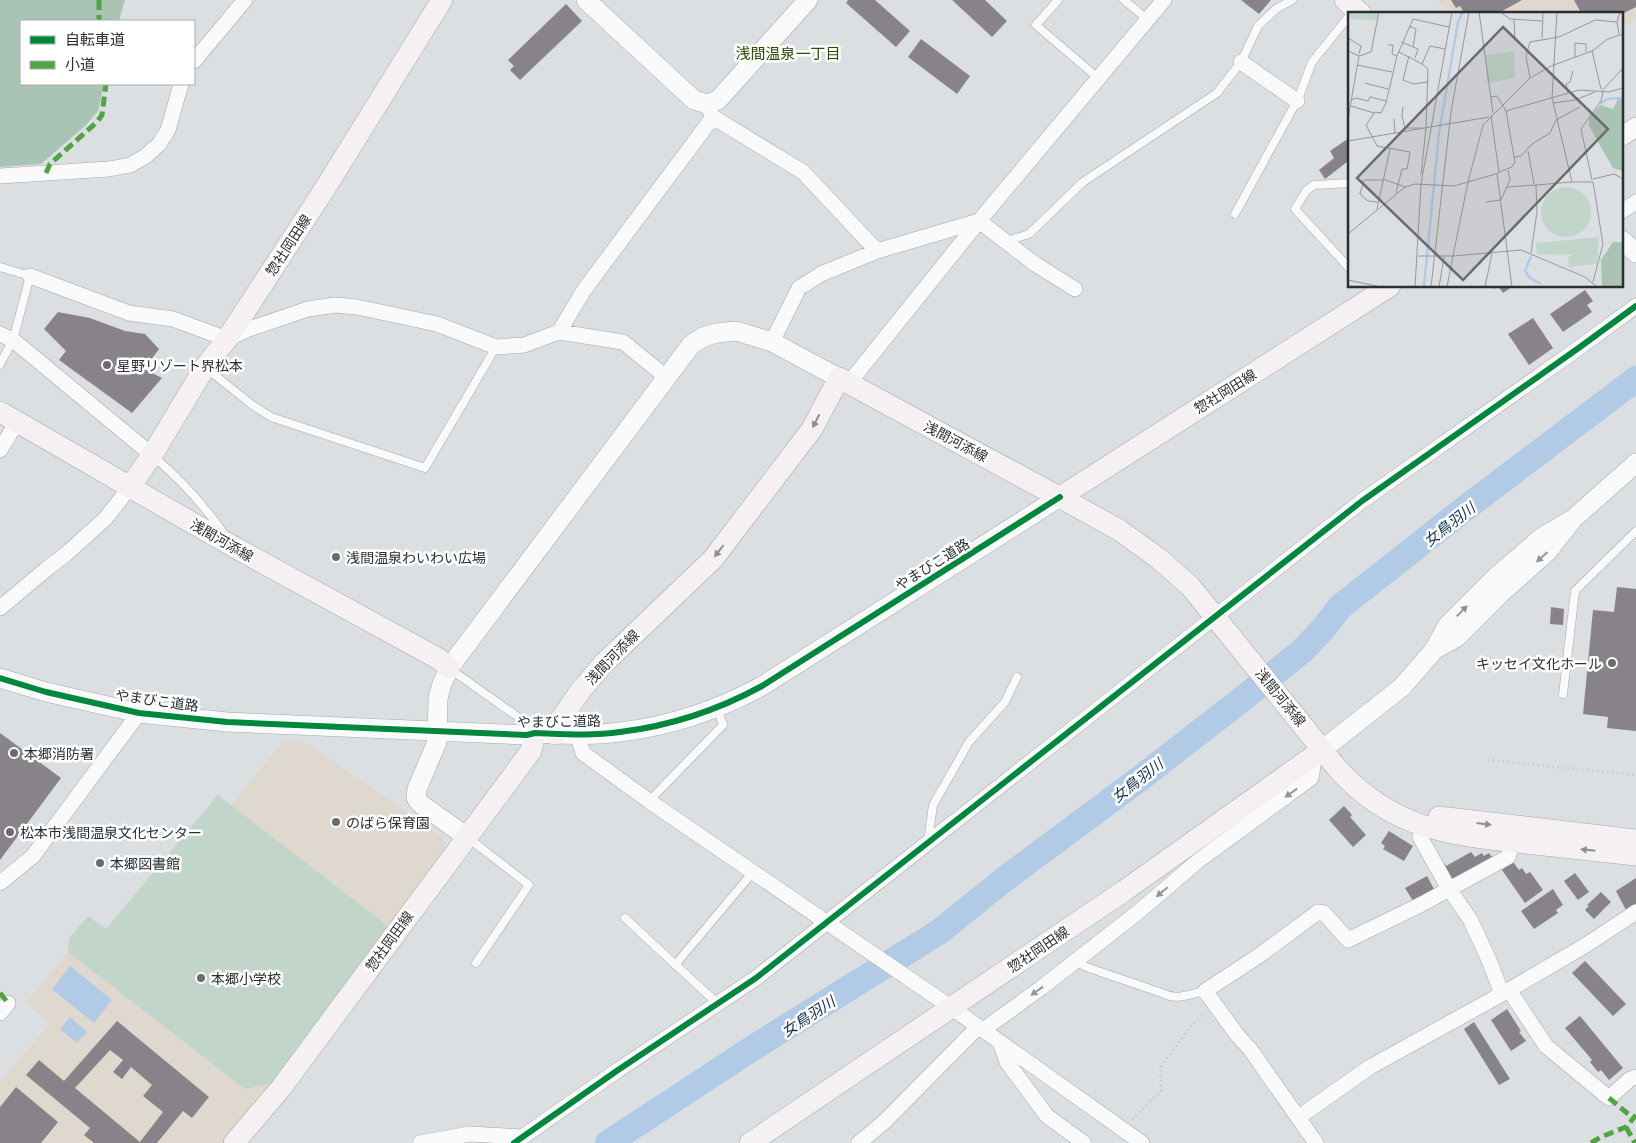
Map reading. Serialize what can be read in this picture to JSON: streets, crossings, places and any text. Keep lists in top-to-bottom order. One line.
{"streets":{"main road":["惣社岡田線","浅間河添線"],"street":["やまびこ道路"]},"crossings":[["惣社岡田線","浅間河添線"],["惣社岡田線","やまびこ道路"],["浅間河添線","やまびこ道路"]],"districts":["浅間温泉一丁目"],"water":["女鳥羽川"],"places":["星野リゾート界松本","浅間温泉わいわい広場","キッセイ文化ホール","本郷消防署","のばら保育園","松本市浅間温泉文化センター","本郷図書館","本郷小学校"],"legend":["自転車道","小道"]}
